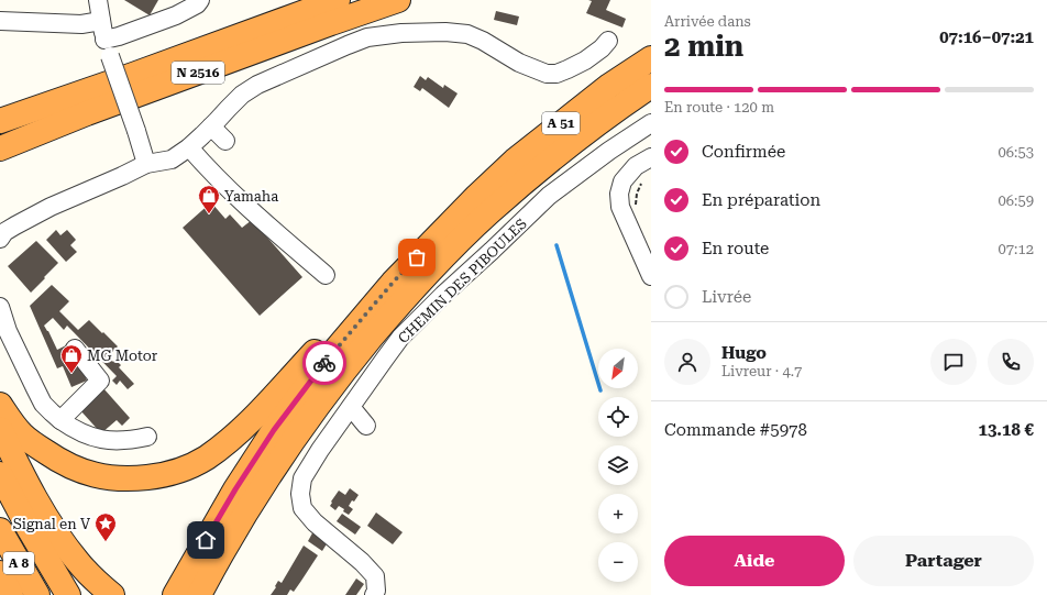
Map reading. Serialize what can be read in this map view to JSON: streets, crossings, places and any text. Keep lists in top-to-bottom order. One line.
{"streets":{"highway":["N 2516","A 51","A 8"],"street":["CHEMIN DES PIBOULES"]},"places":{"shop":["Yamaha","MG Motor"],"place":["Signal en V"]},"north":"bottom left","page":{"heading":["2 min","Arrivée dans","07:16–07:21"],"panel":["Hugo","Livreur · 4.7","Commande #5978","13.18 €"],"bar":"En route · 120 m","list":[["Confirmée","06:53"],["En préparation","06:59"],["En route","07:12"],"Livrée"],"map_buttons":["+","−"],"buttons":["Aide","Partager"]}}
